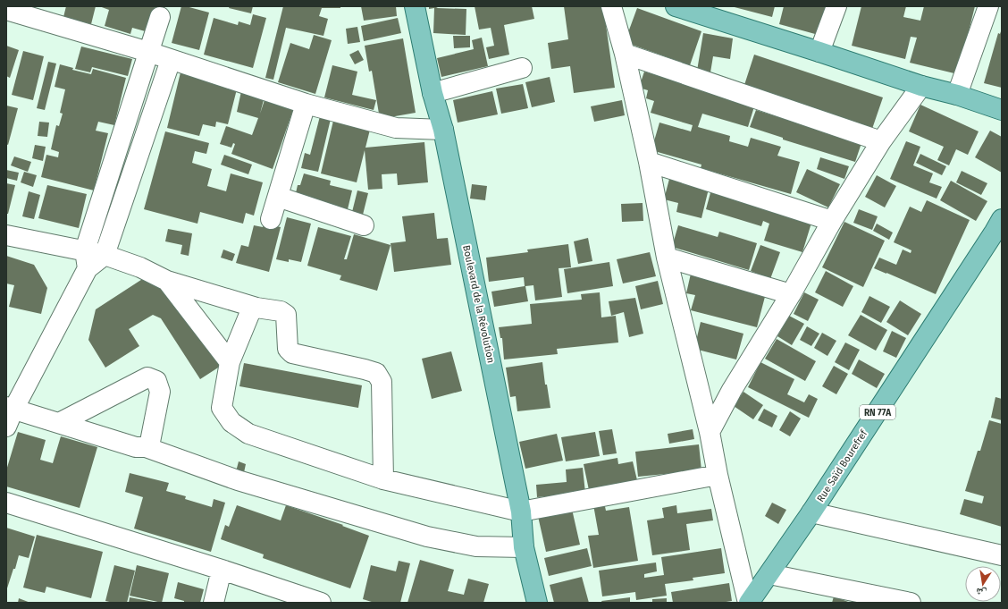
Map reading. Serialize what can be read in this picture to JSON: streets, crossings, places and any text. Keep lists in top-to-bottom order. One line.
{"streets":{"main road":["Boulevard de la Révolution","RN 77A","Rue Saïd Bourefref"]},"north":"bottom"}
